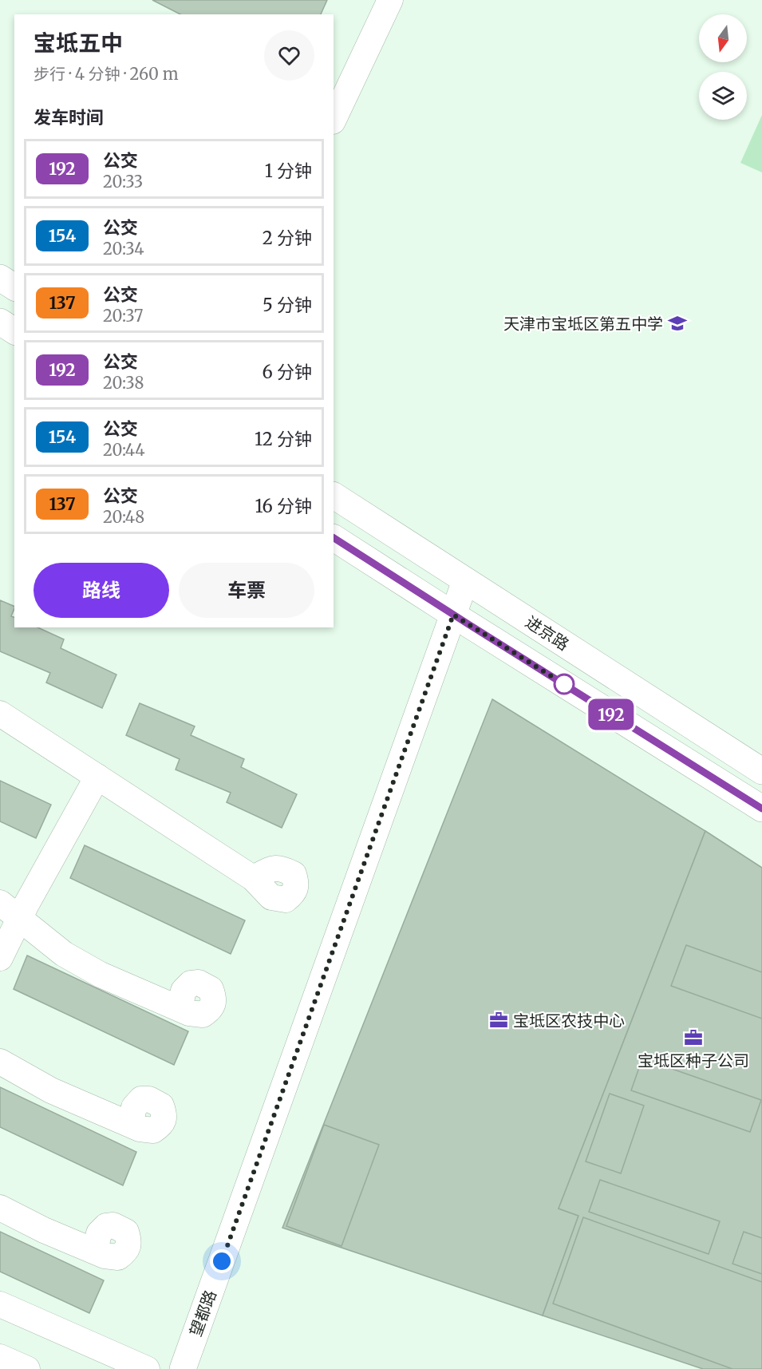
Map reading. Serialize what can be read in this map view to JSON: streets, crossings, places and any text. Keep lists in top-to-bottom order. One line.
{"streets":{"main road":["进京路","望都路"]},"crossings":[["进京路","望都路"]],"places":{"school or university":["天津市宝坻区第五中学"],"office":["宝坻区农技中心","宝坻区种子公司"]},"lines":["bus line 192"],"north":"bottom","page":{"on_map":"192","heading":[["宝坻五中","步行 · 4 分钟 · 260 m"],"发车时间"],"list":[{"mark":"192","name":"公交","note":"20:33","value":"1 分钟"},{"mark":"154","name":"公交","note":"20:34","value":"2 分钟"},{"mark":"137","name":"公交","note":"20:37","value":"5 分钟"},{"mark":"192","name":"公交","note":"20:38","value":"6 分钟"},{"mark":"154","name":"公交","note":"20:44","value":"12 分钟"},{"mark":"137","name":"公交","note":"20:48","value":"16 分钟"}],"buttons":["路线","车票"]}}
